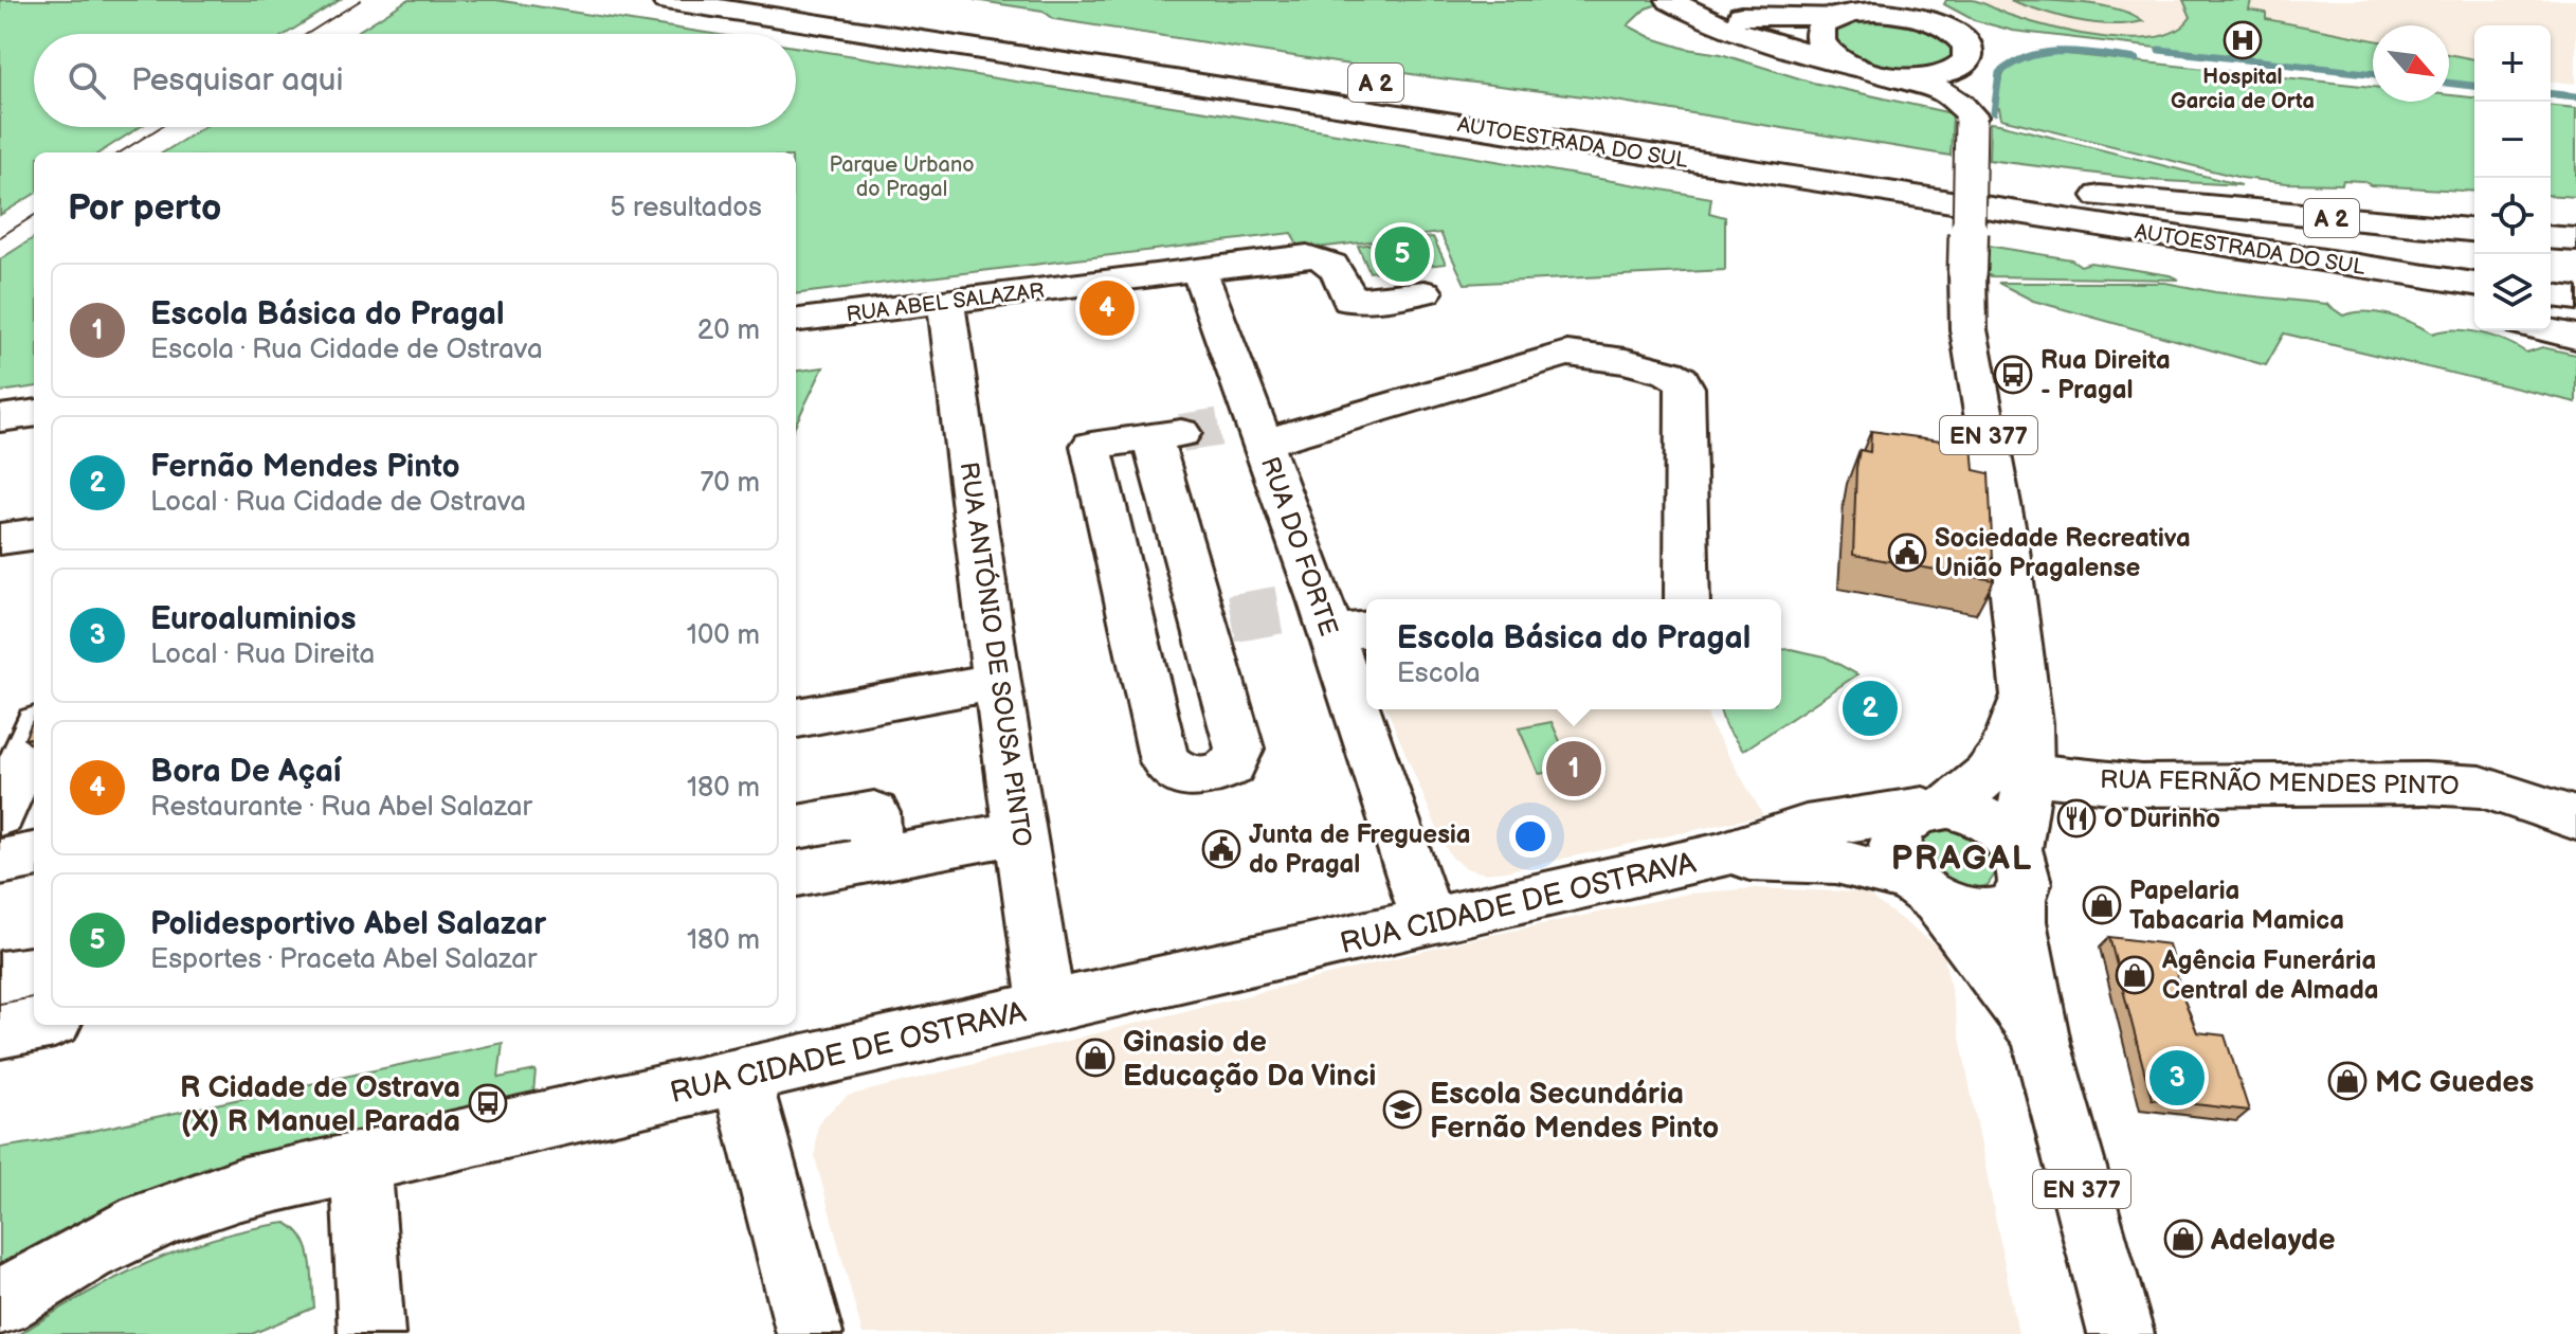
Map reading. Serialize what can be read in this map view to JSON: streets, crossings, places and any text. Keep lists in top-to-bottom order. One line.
{"streets":{"main road":["A 2","AUTOESTRADA DO SUL","RUA ABEL SALAZAR","EN 377","RUA DO FORTE","RUA ANTÓNIO DE SOUSA PINTO","RUA FERNÃO MENDES PINTO","RUA CIDADE DE OSTRAVA"]},"crossings":[["RUA ABEL SALAZAR","RUA DO FORTE"],["RUA ABEL SALAZAR","RUA ANTÓNIO DE SOUSA PINTO"],["EN 377","RUA FERNÃO MENDES PINTO"],["EN 377","RUA CIDADE DE OSTRAVA"],["RUA DO FORTE","RUA CIDADE DE OSTRAVA"],["RUA ANTÓNIO DE SOUSA PINTO","RUA CIDADE DE OSTRAVA"]],"districts":["PRAGAL"],"parks":["Parque Urbano do Pragal"],"places":{"hospital":["Hospital Garcia de Orta"],"bus stop":["Rua Direita - Pragal","R Cidade de Ostrava (X) R Manuel Parada"],"public building":["Sociedade Recreativa União Pragalense","Junta de Freguesia do Pragal"],"restaurant":["O Durinho"],"shop":["Papelaria Tabacaria Mamica","Agência Funerária Central de Almada","Ginasio de Educação Da Vinci","MC Guedes","Adelayde"],"school or university":["Escola Secundária Fernão Mendes Pinto"]},"north":"bottom right","page":{"map_buttons":["+","−"],"search":"Pesquisar aqui","heading":["Por perto","5 resultados"],"pins":["5","4","2","1","3"],"list":[{"mark":"1","name":"Escola Básica do Pragal","note":"Escola · Rua Cidade de Ostrava","value":"20 m"},{"mark":"2","name":"Fernão Mendes Pinto","note":"Local · Rua Cidade de Ostrava","value":"70 m"},{"mark":"3","name":"Euroaluminios","note":"Local · Rua Direita","value":"100 m"},{"mark":"4","name":"Bora De Açaí","note":"Restaurante · Rua Abel Salazar","value":"180 m"},{"mark":"5","name":"Polidesportivo Abel Salazar","note":"Esportes · Praceta Abel Salazar","value":"180 m"}],"popup":["Escola Básica do Pragal","Escola"]}}
